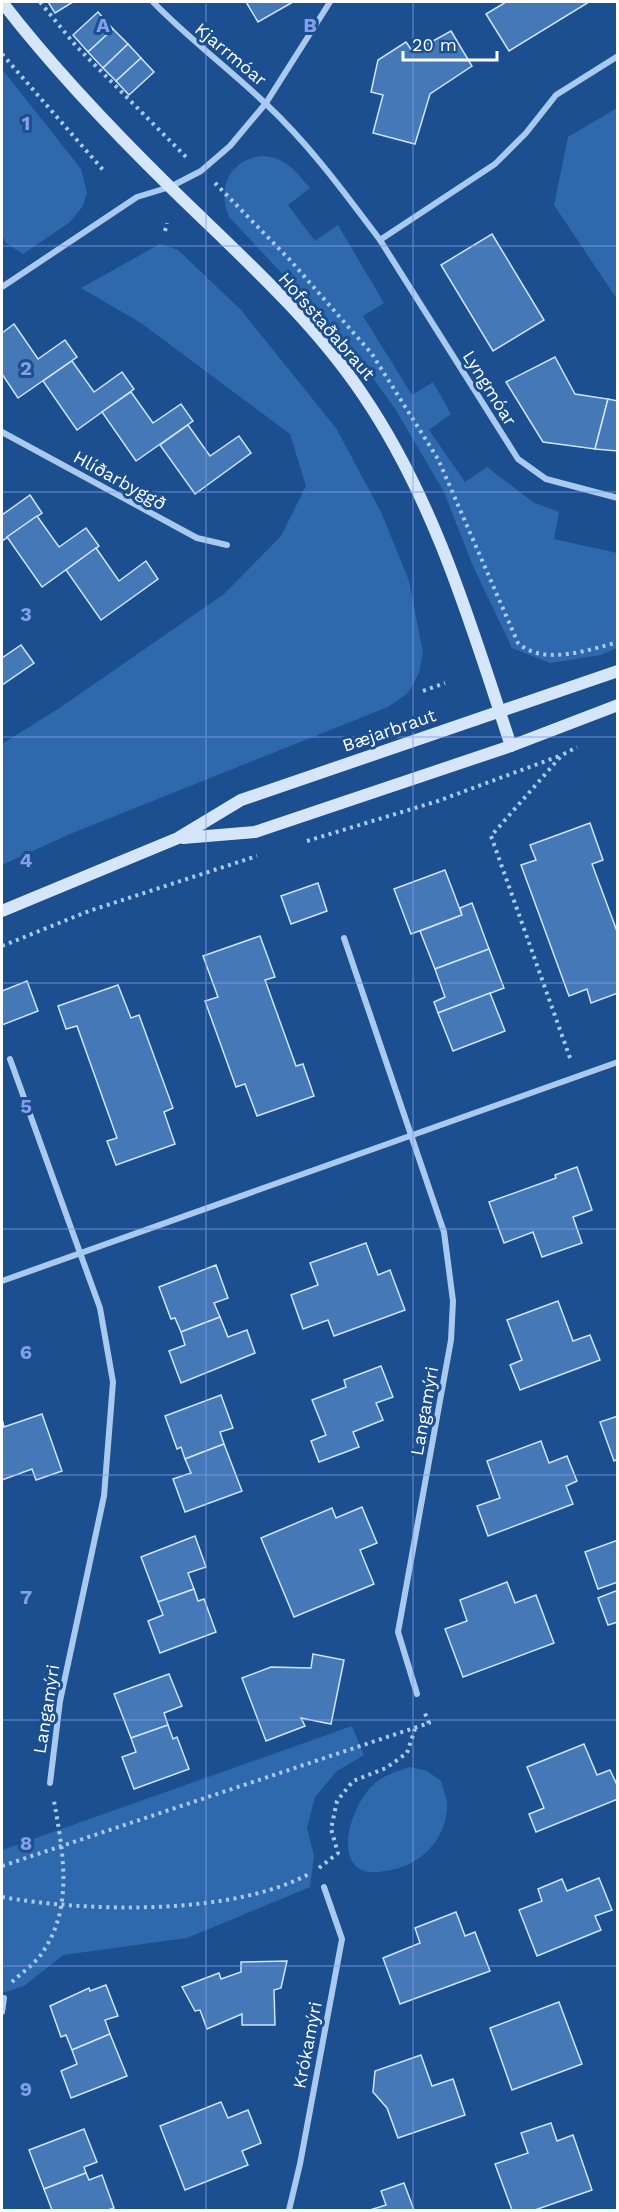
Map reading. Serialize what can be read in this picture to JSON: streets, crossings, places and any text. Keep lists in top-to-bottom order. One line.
{"streets":{"street":["Kjarrmóar","Hofsstaðabraut","Lyngmóar","Hlíðarbyggð","Bæjarbraut","Langamýri","Krókamýri"]},"crossings":[["Kjarrmóar","Hofsstaðabraut"],["Kjarrmóar","Lyngmóar"],["Hofsstaðabraut","Bæjarbraut"]],"scale_bar":"20 m","grid":{"columns":["A","B"],"rows":["1","2","3","4","5","6","7","8","9"]}}
